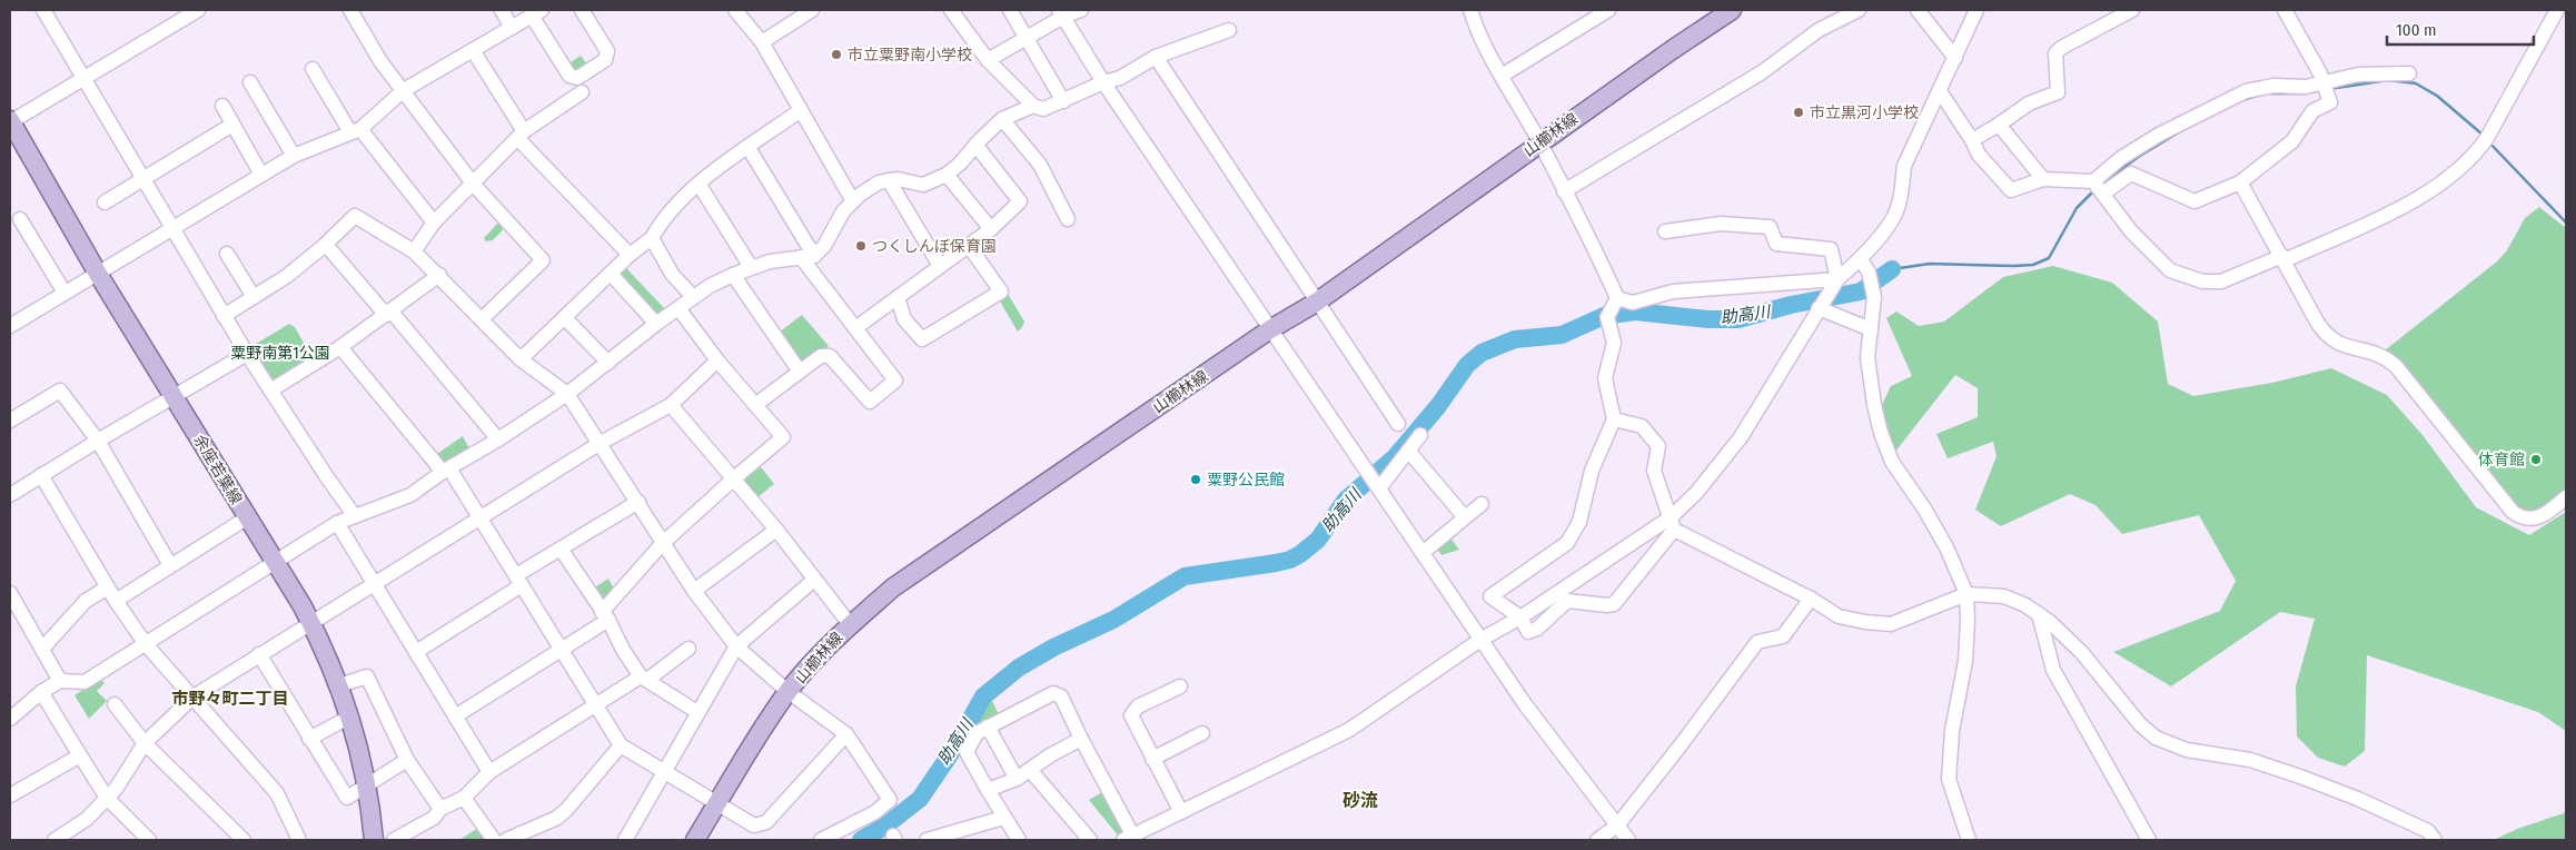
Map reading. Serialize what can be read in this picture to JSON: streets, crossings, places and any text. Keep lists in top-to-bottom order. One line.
{"streets":{"main road":["山櫛林線","余座若葉線"]},"districts":["市野々町二丁目","砂流"],"water":["助高川"],"parks":["粟野南第1公園"],"places":["市立粟野南小学校","市立黒河小学校","つくしんぼ保育園","体育館","粟野公民館"],"scale_bar":"100 m"}
